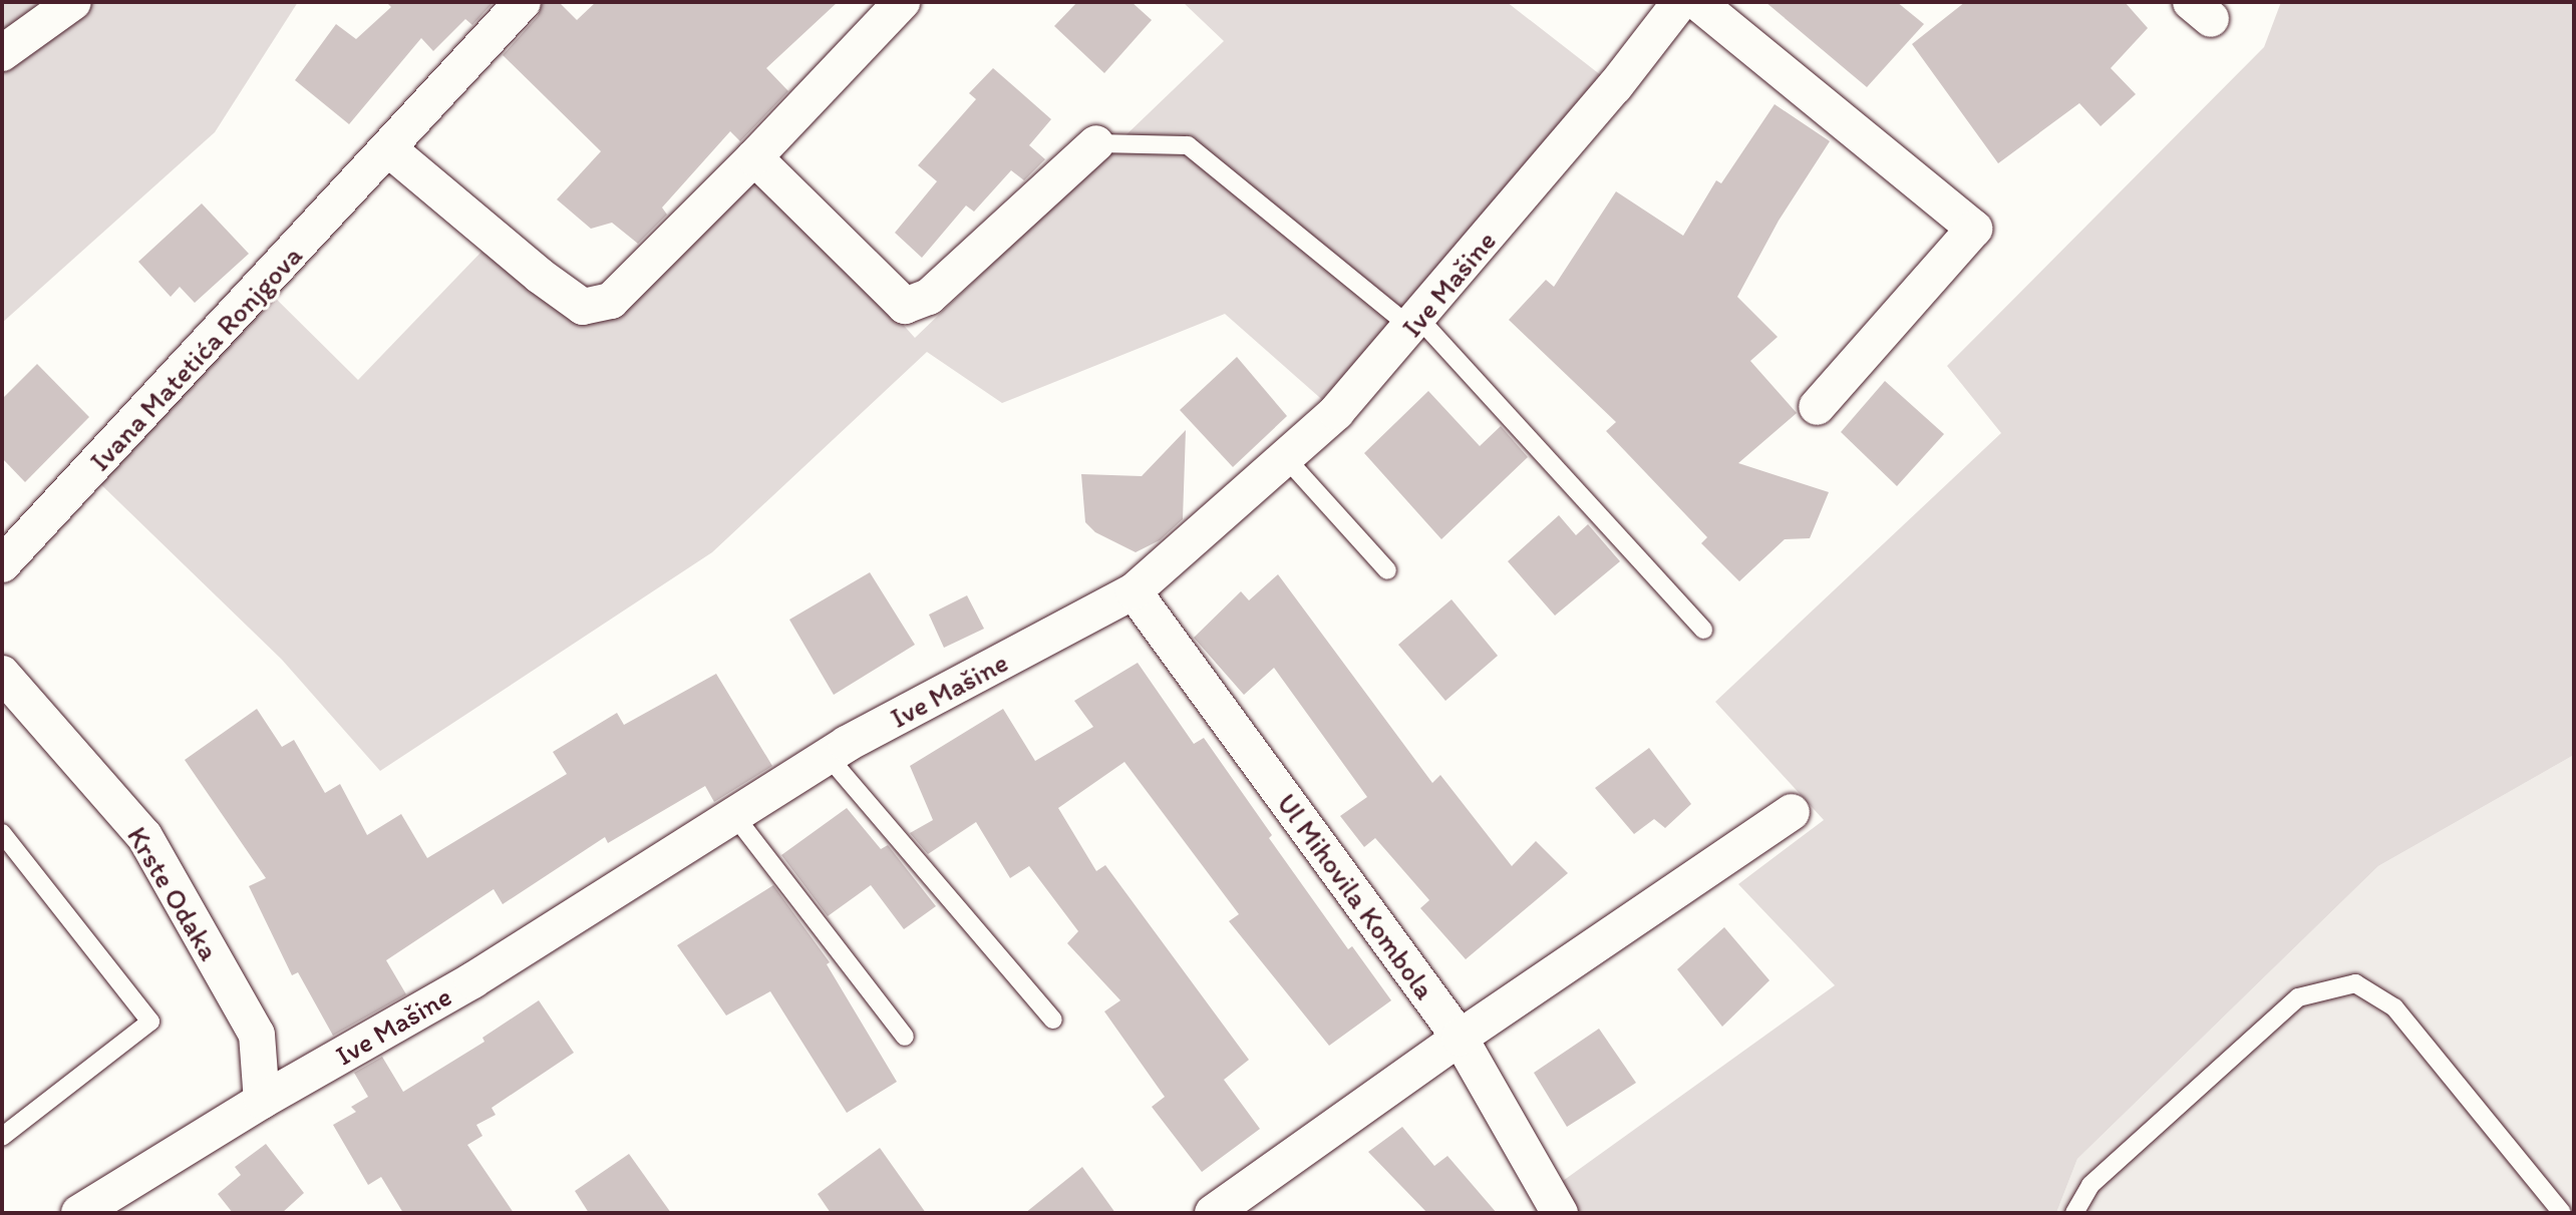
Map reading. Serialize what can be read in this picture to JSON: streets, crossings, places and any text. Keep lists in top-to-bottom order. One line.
{"streets":{"street":["Ive Mašine","Ivana Matetića Ronjgova","Krste Odaka","Ul Mihovila Kombola"]},"crossings":[["Ive Mašine","Krste Odaka"],["Ive Mašine","Ul Mihovila Kombola"]]}
